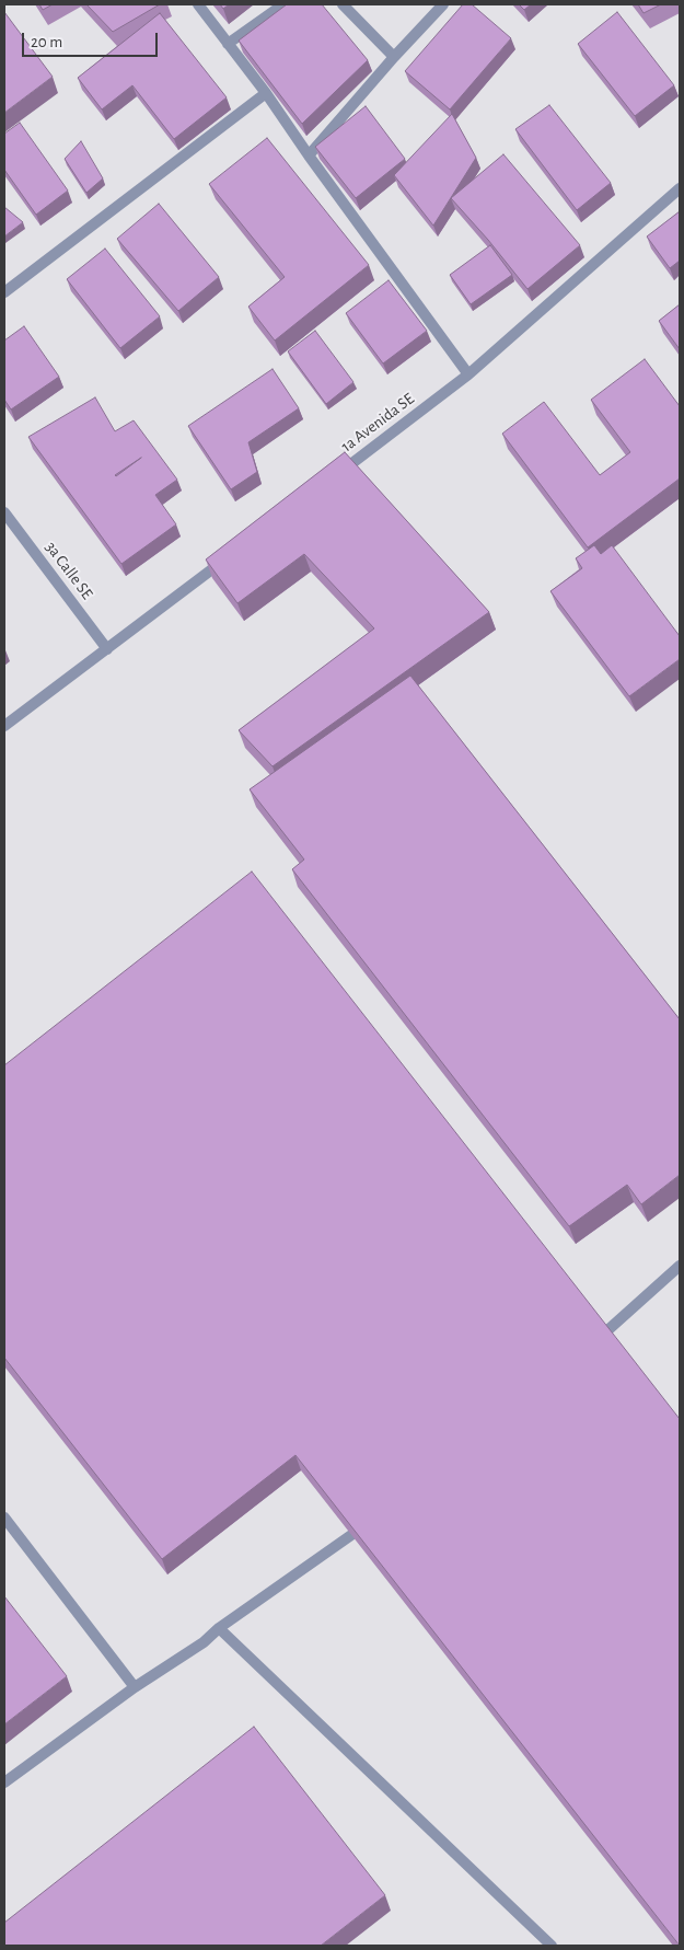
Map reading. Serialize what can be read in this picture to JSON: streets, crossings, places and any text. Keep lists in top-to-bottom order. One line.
{"streets":{"street":["1a Avenida SE","3a Calle SE"]},"scale_bar":"20 m"}
